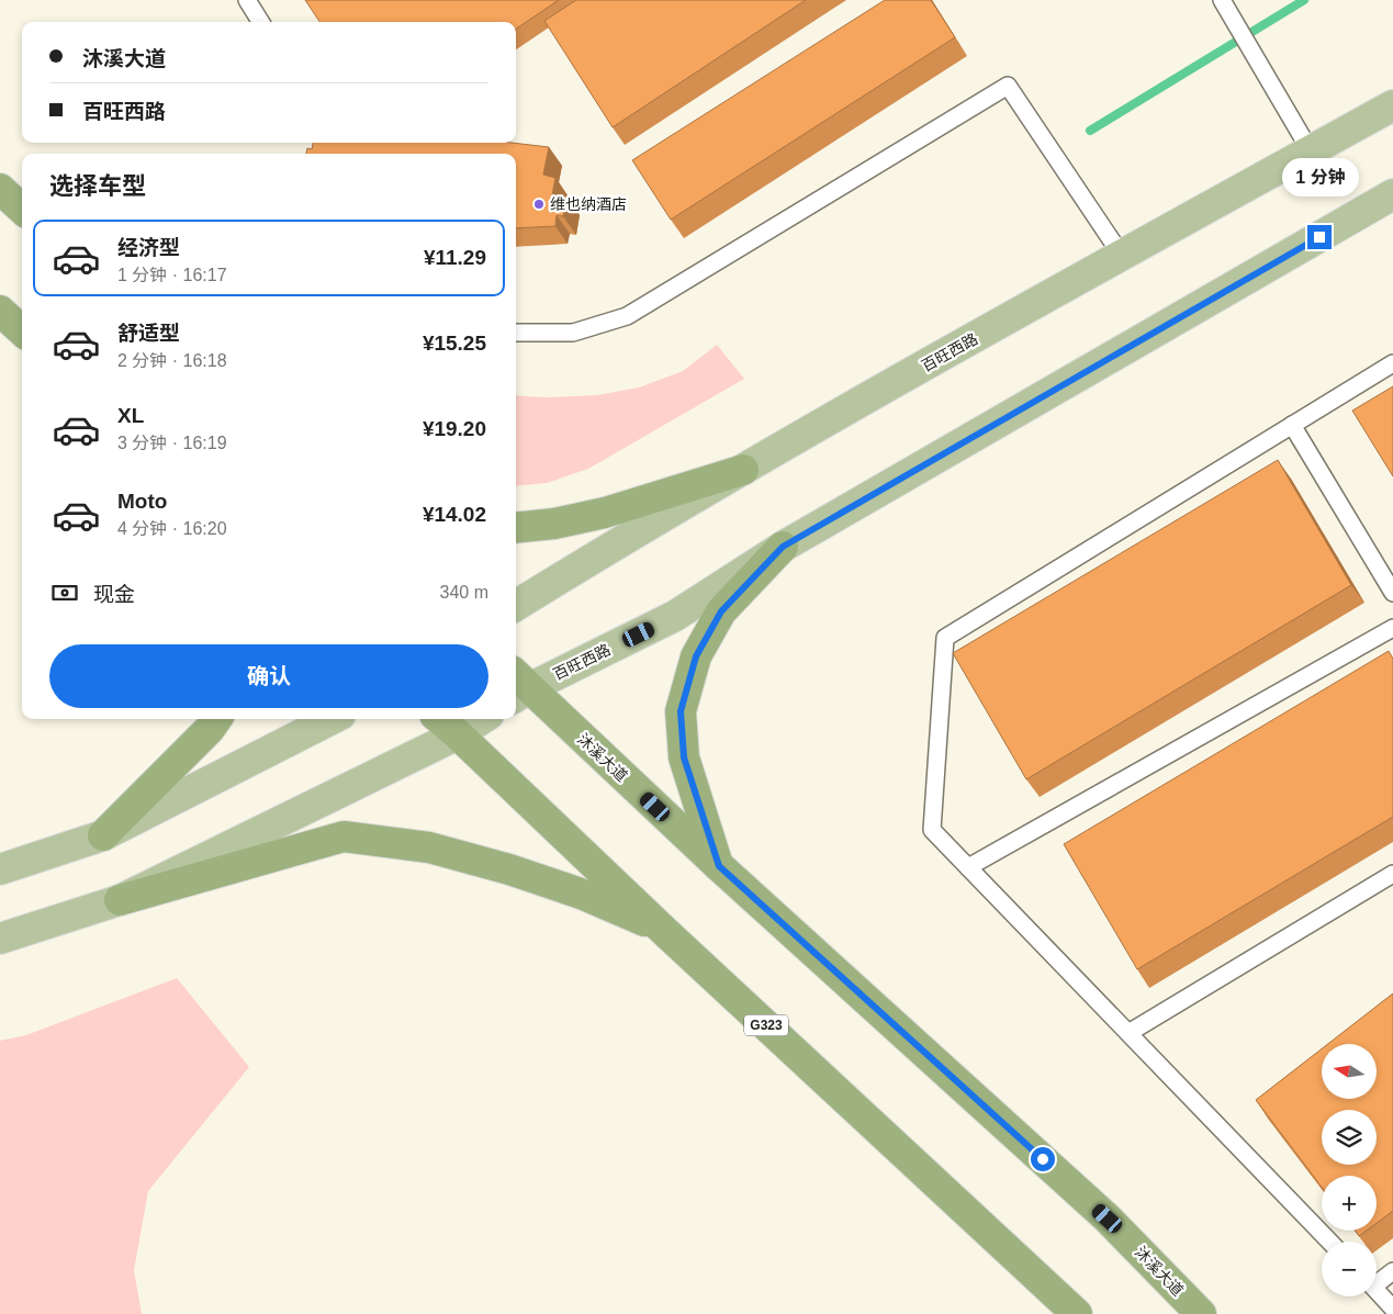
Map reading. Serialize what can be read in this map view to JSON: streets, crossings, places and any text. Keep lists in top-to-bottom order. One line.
{"streets":{"highway":["沐溪大道","G323"],"main road":["百旺西路"]},"crossings":[["百旺西路","沐溪大道"]],"places":["维也纳酒店"],"north":"left","page":{"banner":["沐溪大道","百旺西路"],"heading":"选择车型","bubble":"1 分钟","list":[{"name":"经济型","note":"1 分钟 · 16:17","value":"¥11.29"},{"name":"舒适型","note":"2 分钟 · 16:18","value":"¥15.25"},{"name":"XL","note":"3 分钟 · 16:19","value":"¥19.20"},{"name":"Moto","note":"4 分钟 · 16:20","value":"¥14.02"}],"pay":["现金","340 m"],"buttons":"确认","map_buttons":["+","−"]}}
